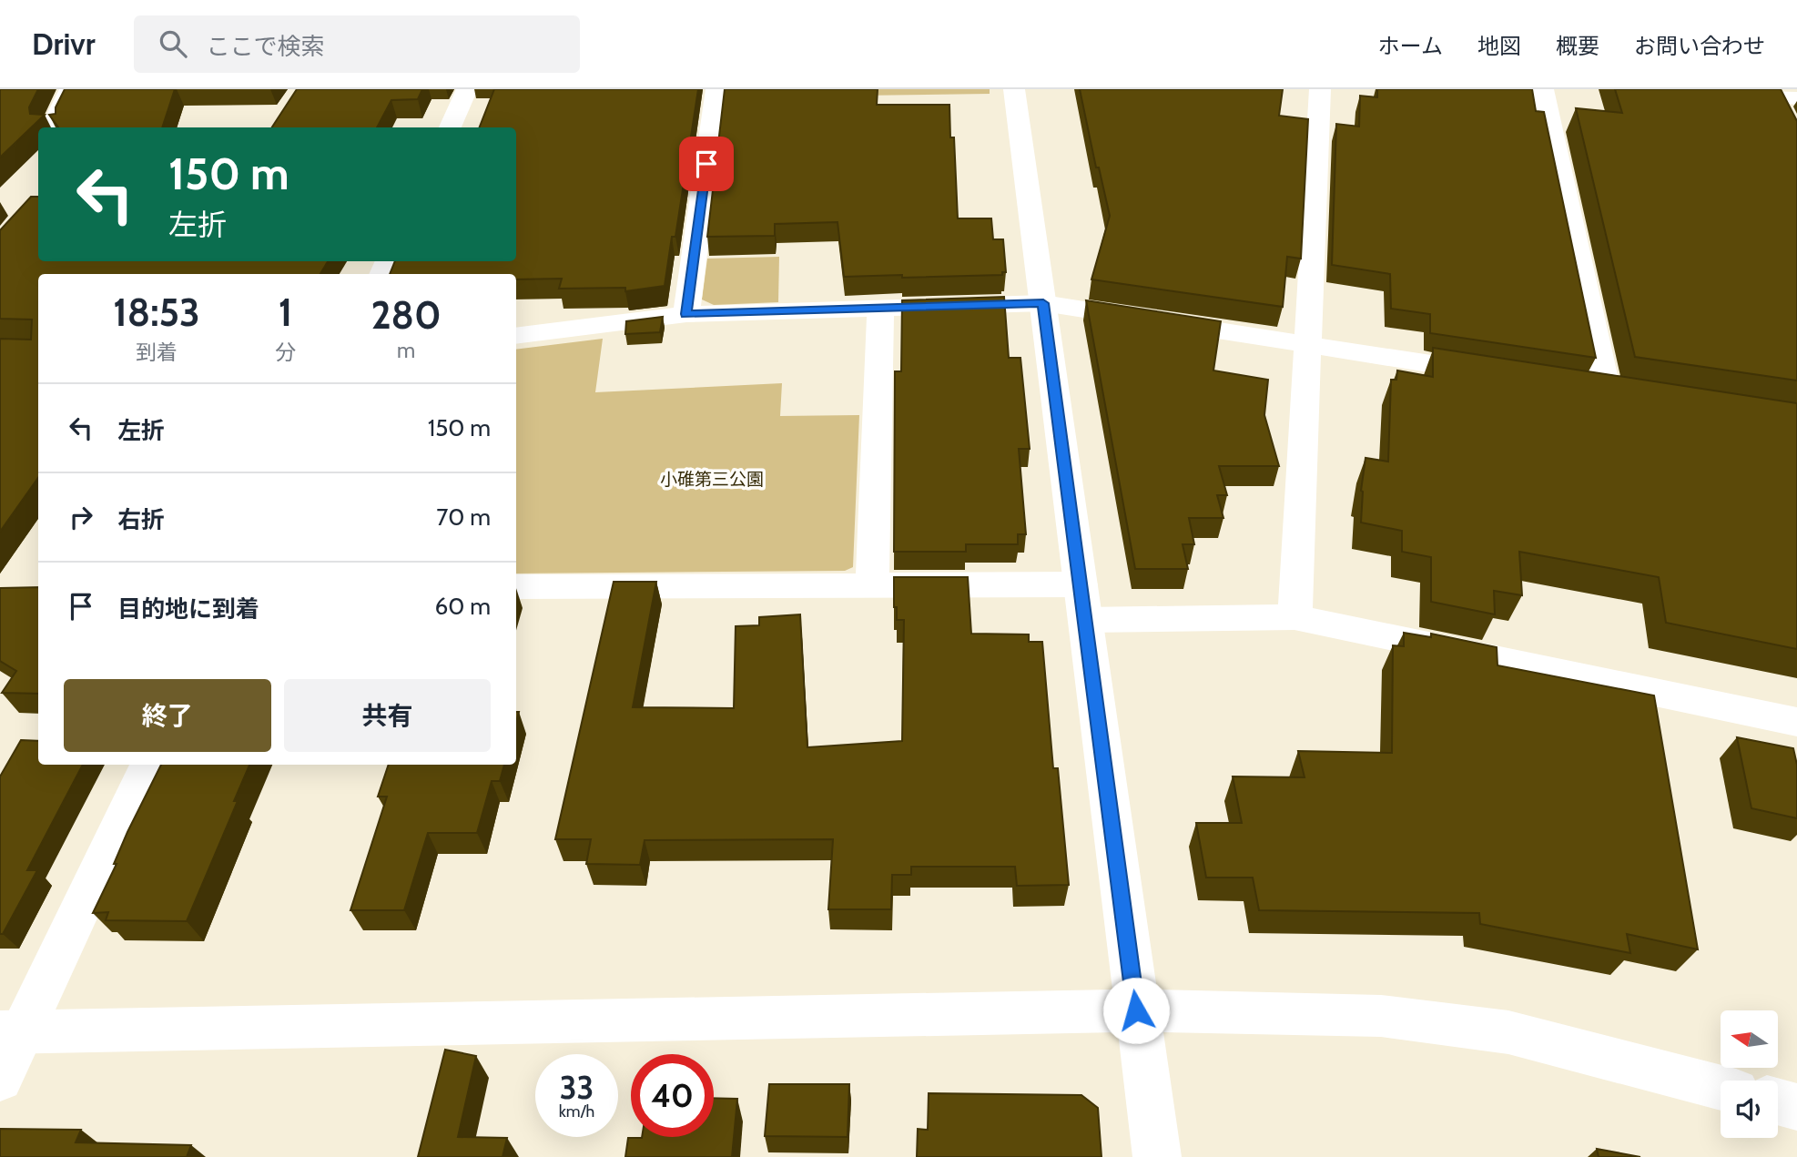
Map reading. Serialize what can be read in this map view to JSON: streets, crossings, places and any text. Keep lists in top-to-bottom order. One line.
{"parks":["小碓第三公園"],"north":"left","page":{"header":"Drivr","search":"ここで検索","nav":["ホーム","地図","概要","お問い合わせ"],"turn":["150 m","左折"],"eta":["18:53","到着","1","分","280","m"],"list":[{"name":"左折","value":"150 m"},{"name":"右折","value":"70 m"},{"name":"目的地に到着","value":"60 m"}],"buttons":["終了","共有"],"speed":"33 km/h","limit":"40"}}
